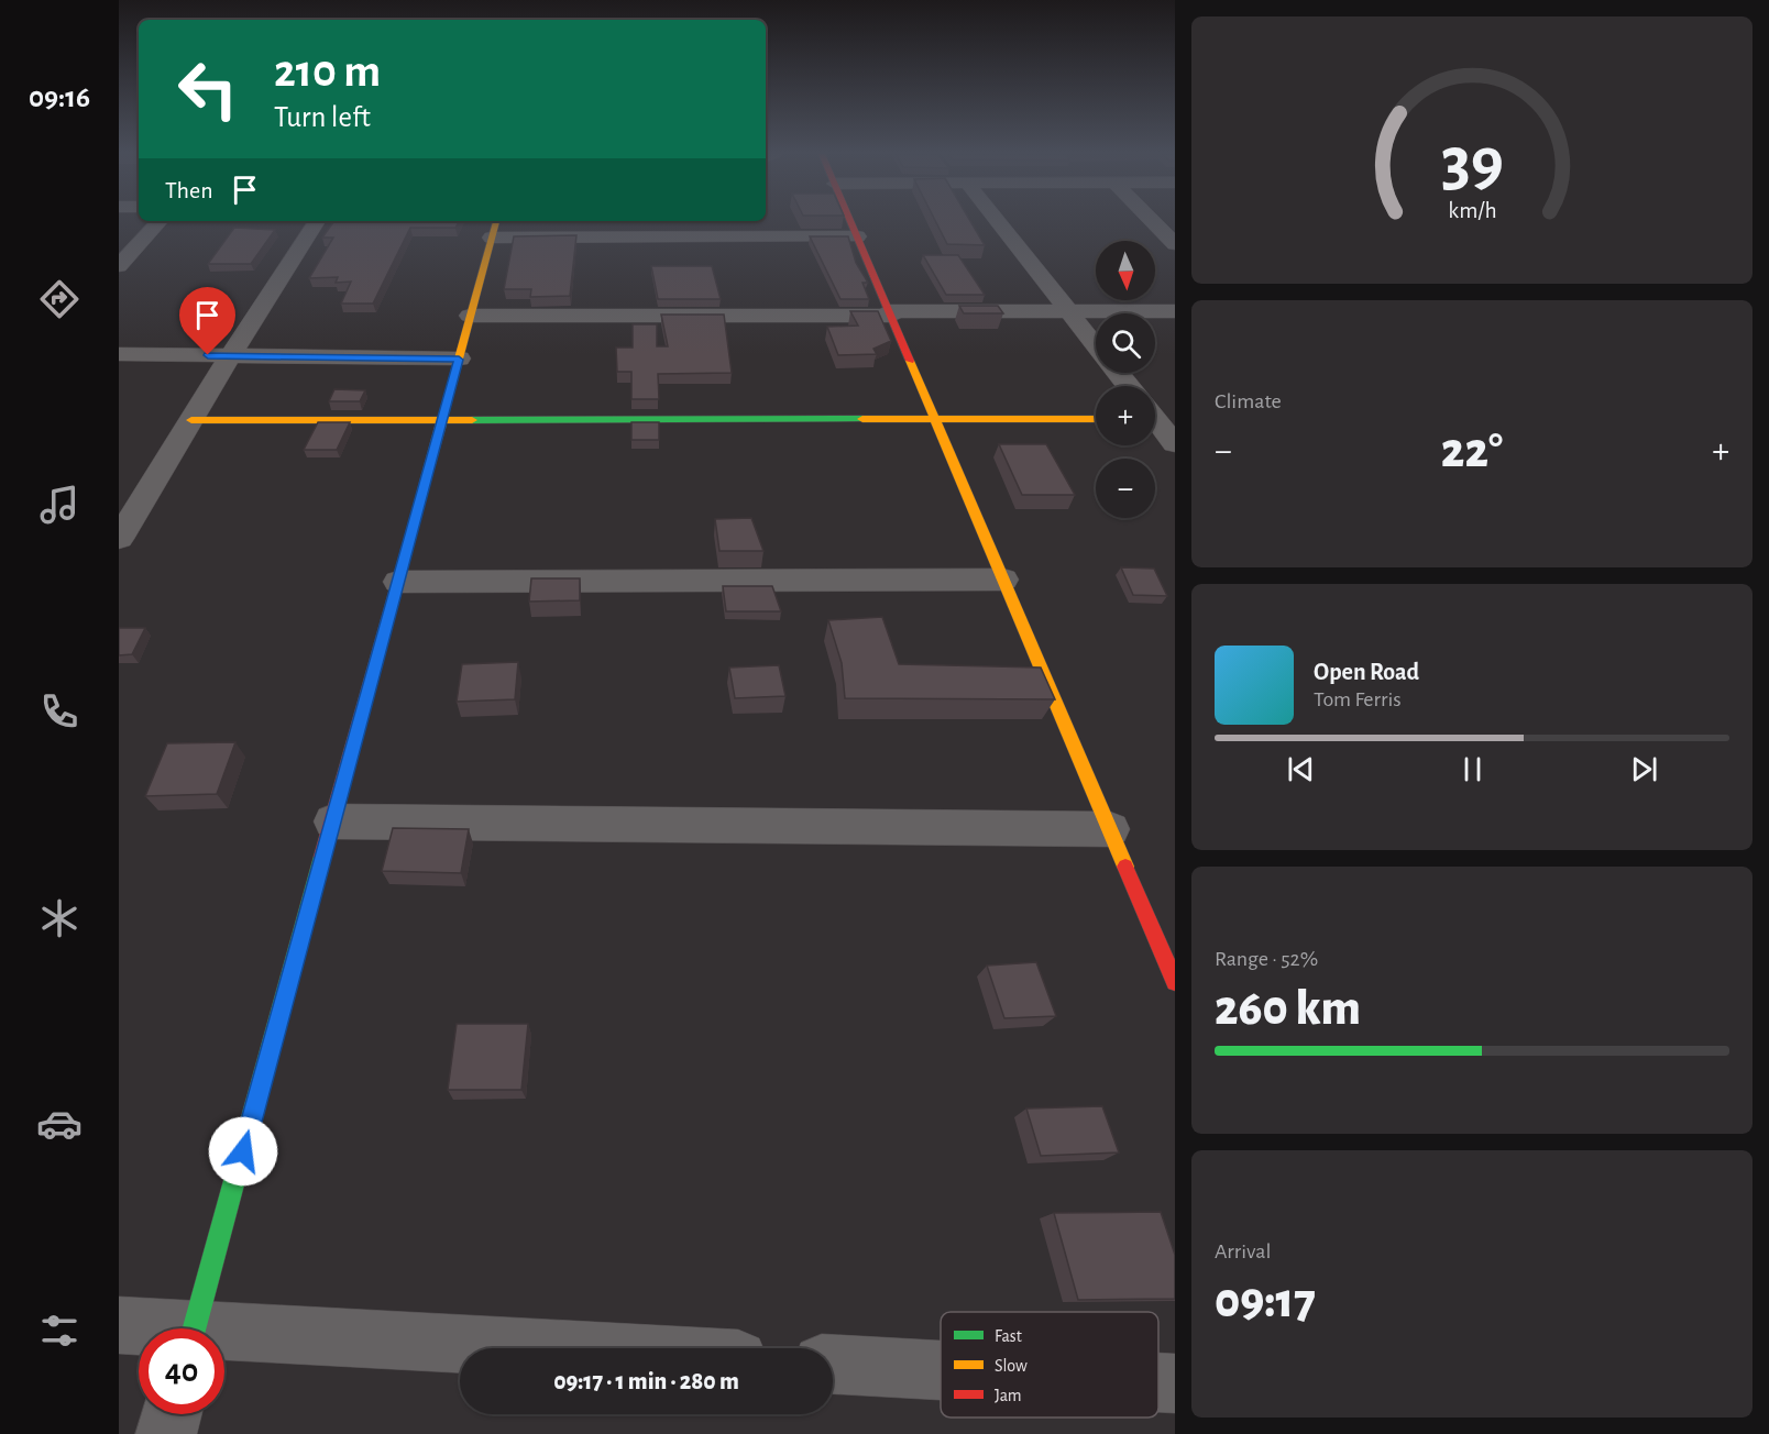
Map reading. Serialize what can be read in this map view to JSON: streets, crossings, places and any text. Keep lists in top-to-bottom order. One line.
{"legend":["Fast","Slow","Jam"],"north":"bottom","page":{"tabs":"09:16","turn":["210 m","Turn left"],"then":"Then","map_buttons":["+","−"],"tile":["Climate",["Range · 52%","260 km"],["Arrival","09:17"]],"heat":["−","22°","+"],"song":["Open Road","Tom Ferris"],"limit":"40","trip":"09:17 · 1 min · 280 m","gauge":["39","km/h"]}}
